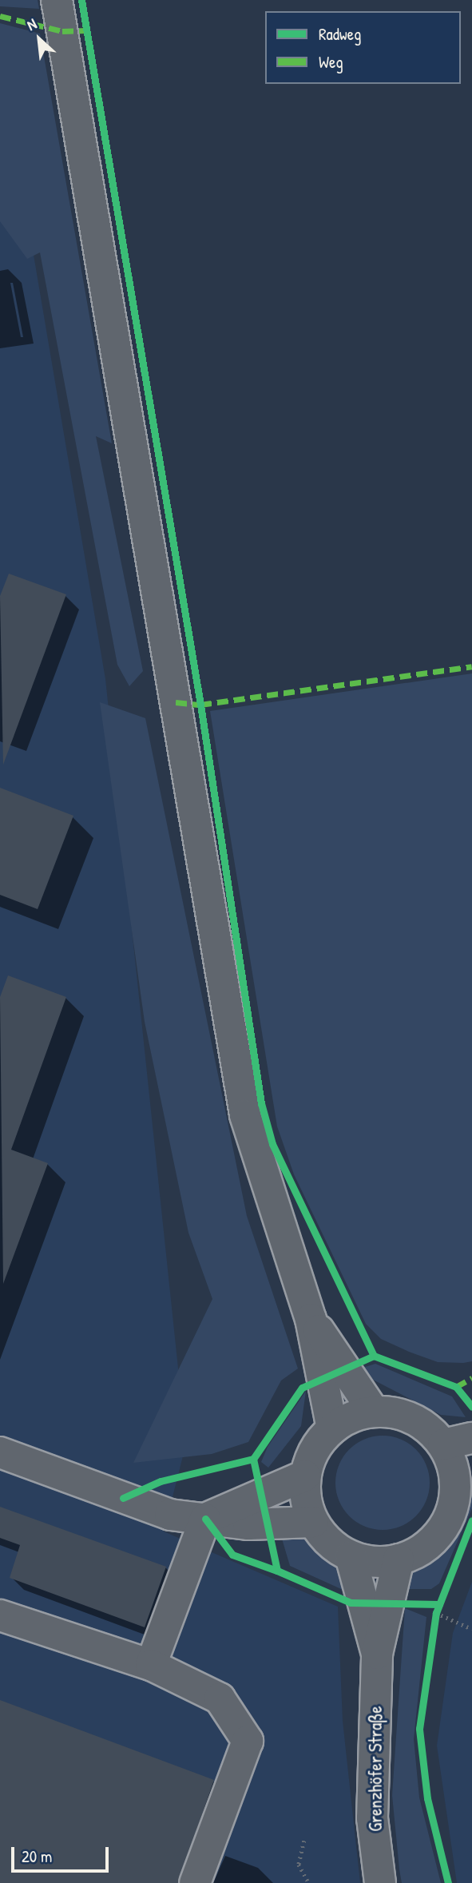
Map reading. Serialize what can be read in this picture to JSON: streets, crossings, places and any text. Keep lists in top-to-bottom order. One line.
{"streets":{"street":["Grenzhöfer Straße"]},"legend":["Radweg","Weg"],"scale_bar":"20 m","north":"top left"}
